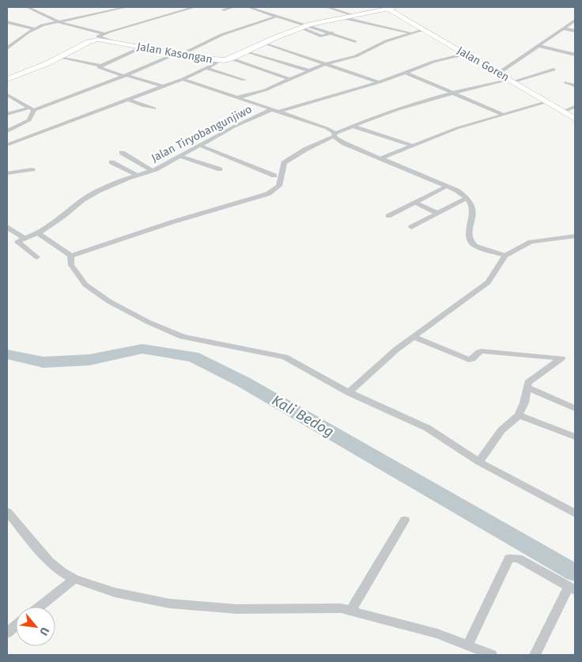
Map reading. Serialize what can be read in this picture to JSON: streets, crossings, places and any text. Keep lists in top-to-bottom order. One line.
{"streets":{"main road":["Jalan Kasongan","Jalan Goren"],"street":["Jalan Tiryobangunjiwo"]},"crossings":[["Jalan Kasongan","Jalan Goren"],["Jalan Goren","Jalan Tiryobangunjiwo"]],"water":["Kali Bedog"],"north":"bottom right"}
